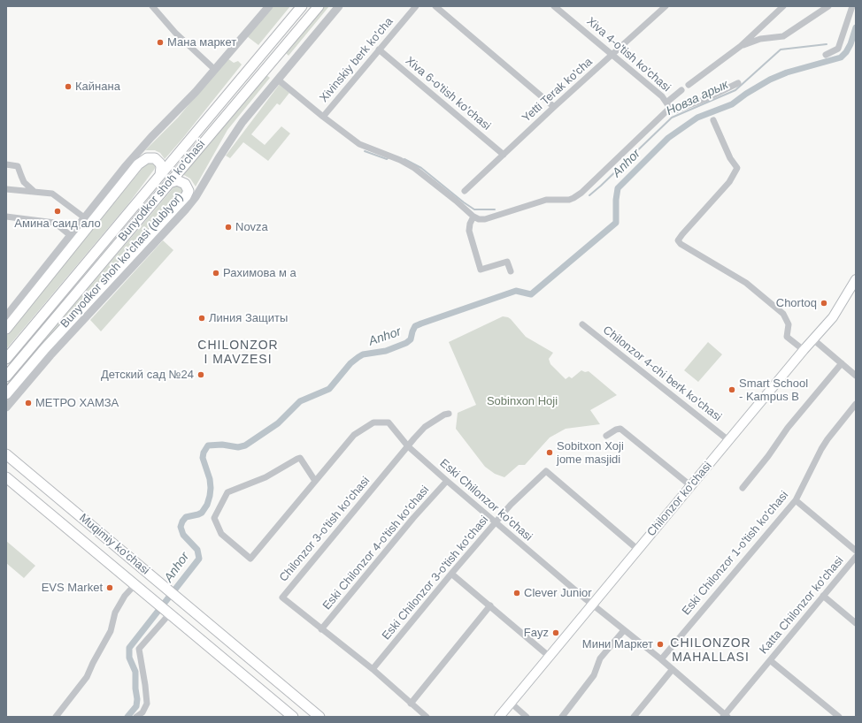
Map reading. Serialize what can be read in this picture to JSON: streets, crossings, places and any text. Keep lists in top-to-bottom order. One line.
{"streets":{"main road":["Bunyodkor shoh ko'chasi","Chilonzor ko'chasi","Muqimiy ko'chasi"],"street":["Xiva 4-o'tish ko'chasi","Xivinskiy berk ko'cha","Yetti Terak ko'cha","Xiva 6-o'tish ko'chasi","Bunyodkor shoh koʻchasi (dublyor)","Chilonzor 4-chi berk ko'chasi","Eski Chilonzor ko'chasi","Chilonzor 3-o'tish ko'chasi","Eski Chilonzor 4-o'tish ko'chasi","Eski Chilonzor 1-o'tish ko'chasi","Eski Chilonzor 3-o'tish ko'chasi","Katta Chilonzor ko'chasi"]},"crossings":[["Xiva 4-o'tish ko'chasi","Yetti Terak ko'cha"],["Xivinskiy berk ko'cha","Xiva 6-o'tish ko'chasi"],["Xivinskiy berk ko'cha","Bunyodkor shoh koʻchasi (dublyor)"],["Yetti Terak ko'cha","Xiva 6-o'tish ko'chasi"],["Chilonzor 4-chi berk ko'chasi","Chilonzor ko'chasi"],["Chilonzor ko'chasi","Eski Chilonzor ko'chasi"],["Chilonzor ko'chasi","Eski Chilonzor 3-o'tish ko'chasi"],["Eski Chilonzor ko'chasi","Chilonzor 3-o'tish ko'chasi"],["Eski Chilonzor ko'chasi","Eski Chilonzor 4-o'tish ko'chasi"],["Eski Chilonzor ko'chasi","Eski Chilonzor 1-o'tish ko'chasi"],["Eski Chilonzor ko'chasi","Eski Chilonzor 3-o'tish ko'chasi"],["Eski Chilonzor ko'chasi","Katta Chilonzor ko'chasi"],["Chilonzor 3-o'tish ko'chasi","Eski Chilonzor 4-o'tish ko'chasi"],["Chilonzor 3-o'tish ko'chasi","Eski Chilonzor 3-o'tish ko'chasi"]],"districts":["CHILONZOR I MAVZESI","CHILONZOR MAHALLASI"],"water":["Новза арык","Anhor"],"parks":["Sobinxon Hoji"],"places":["Мана маркет","Кайнана","Амина саид ало","Novza","Рахимова м а","Chortoq","Линия Защиты","Детский сад №24","Smart School - Kampus B","МЕТРО ХАМЗА","Sobitxon Xoji jome masjidi","EVS Market","Clever Junior","Fayz","Мини Маркет"]}
